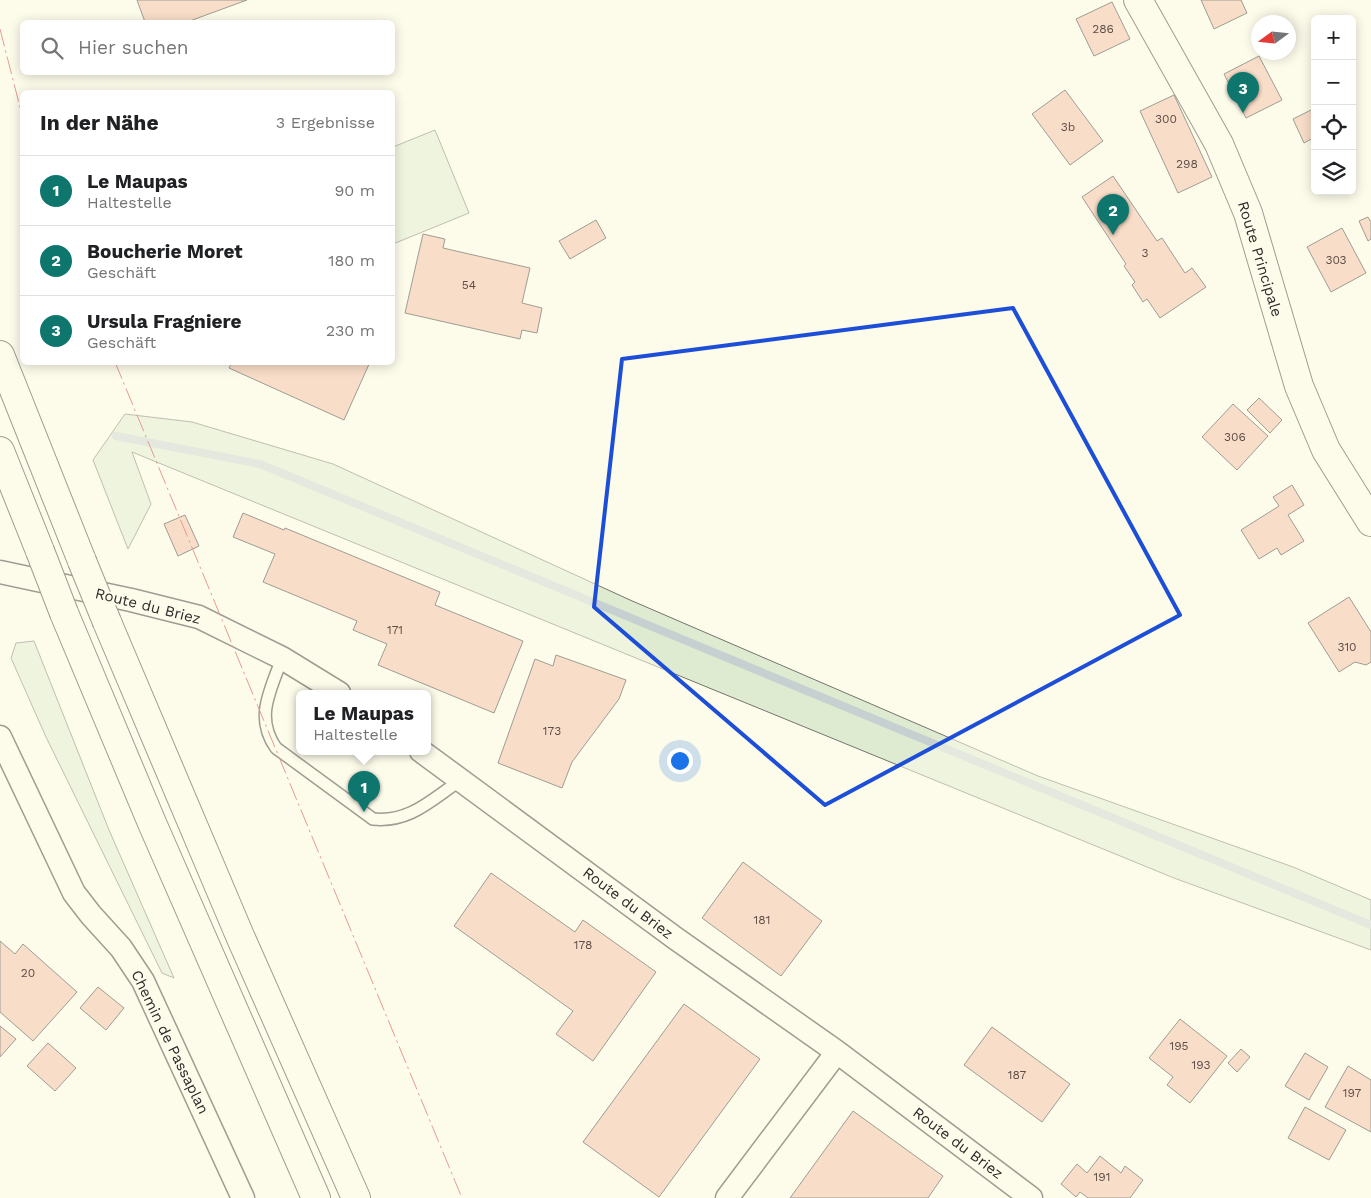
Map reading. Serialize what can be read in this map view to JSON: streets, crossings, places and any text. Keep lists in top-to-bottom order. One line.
{"streets":{"main road":["Route Principale"],"street":["Route du Briez","Chemin de Passaplan"]},"house_numbers":["286","300","3b","298","3","303","54","306","171","310","173","181","178","20","195","193","187","197","191"],"north":"left","page":{"map_buttons":["+","−"],"search":"Hier suchen","pins":["3","2","1"],"heading":["In der Nähe","3 Ergebnisse"],"list":[{"mark":"1","name":"Le Maupas","note":"Haltestelle","value":"90 m"},{"mark":"2","name":"Boucherie Moret","note":"Geschäft","value":"180 m"},{"mark":"3","name":"Ursula Fragniere","note":"Geschäft","value":"230 m"}],"popup":["Le Maupas","Haltestelle"]}}
